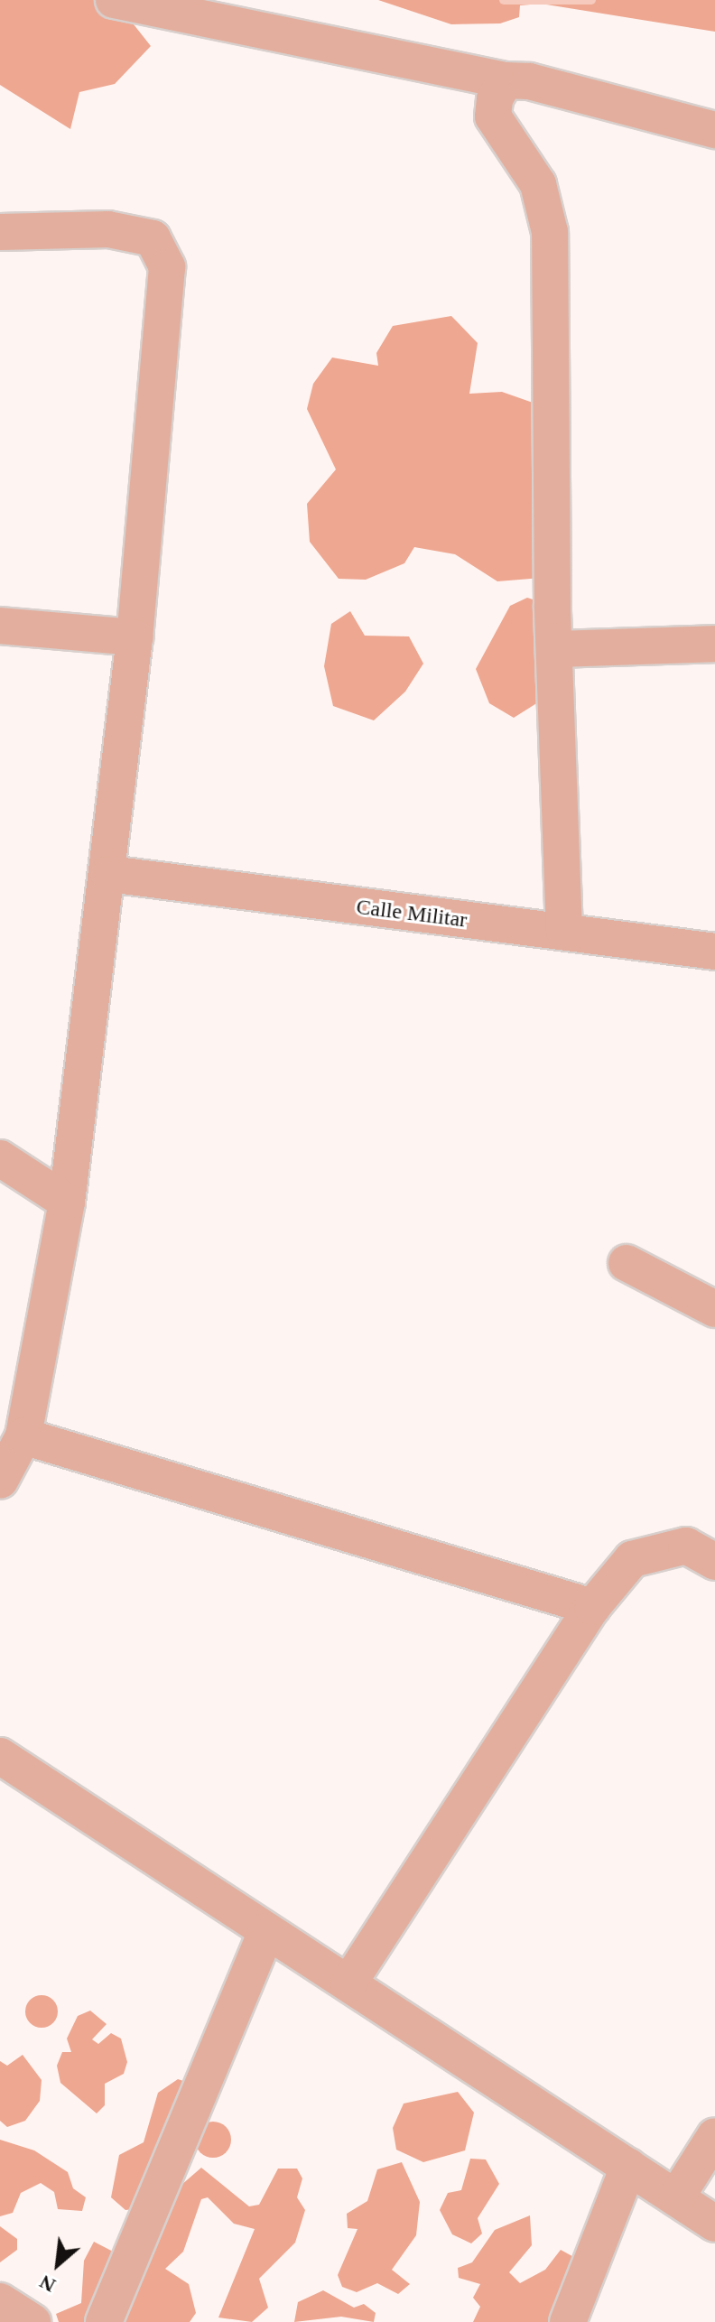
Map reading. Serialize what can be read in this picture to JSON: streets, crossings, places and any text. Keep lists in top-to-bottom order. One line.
{"streets":{"street":["Calle Militar"]},"north":"bottom left"}
